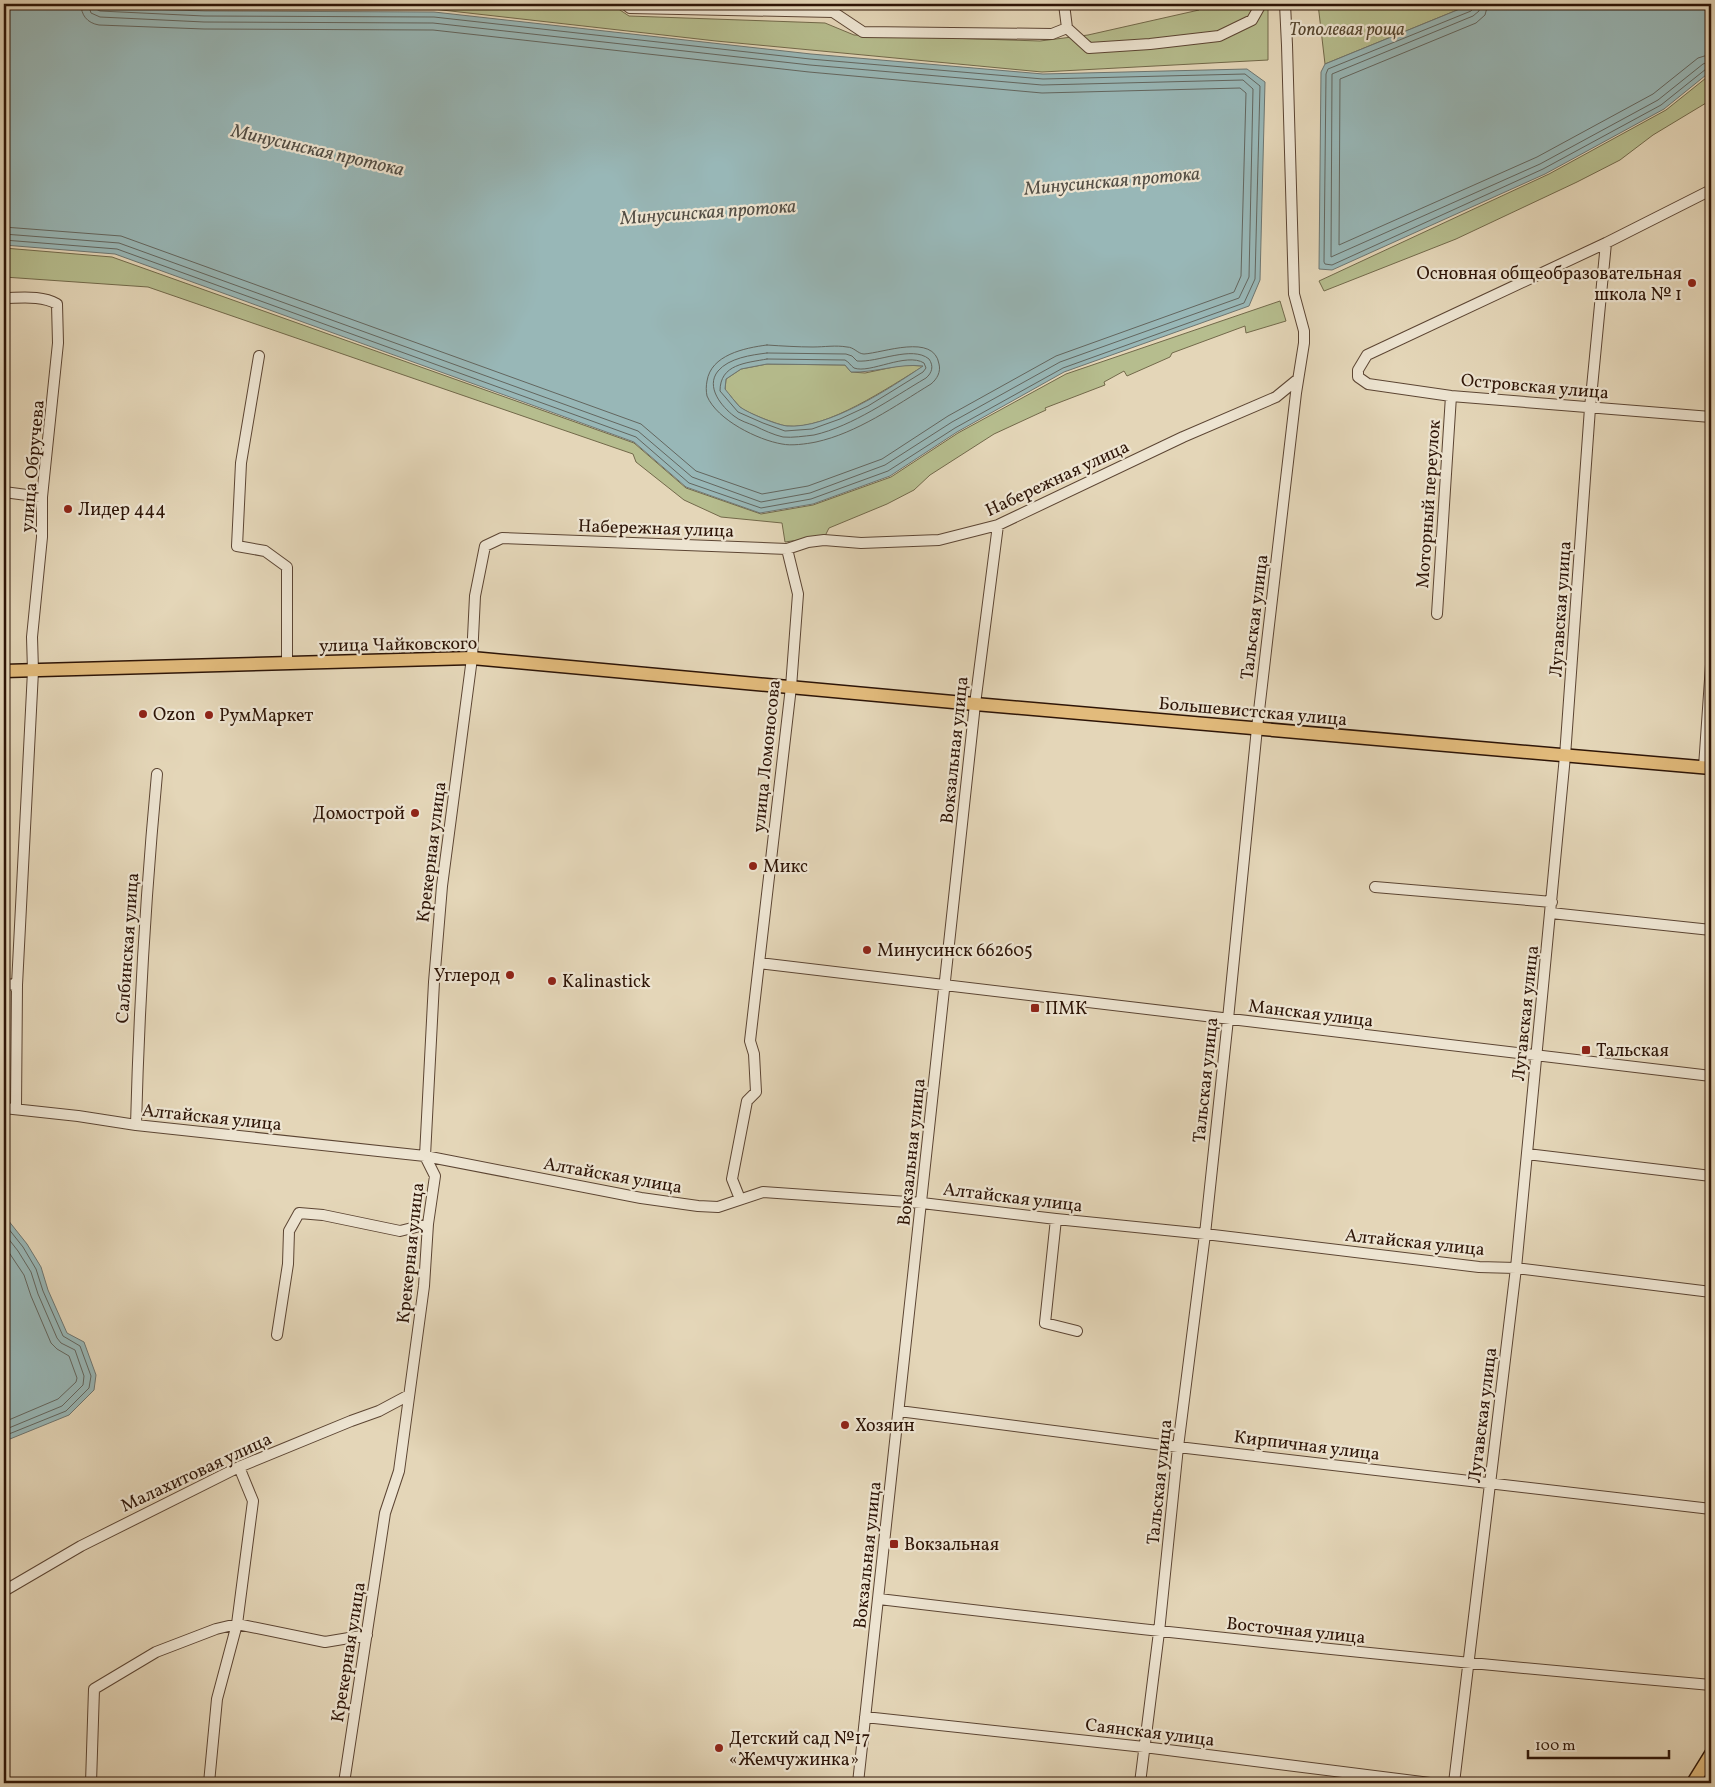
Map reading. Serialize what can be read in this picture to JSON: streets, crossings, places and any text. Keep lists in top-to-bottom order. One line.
{"streets":{"main road":["улица Чайковского","Большевистская улица"],"street":["Островская улица","улица Обручева","Набережная улица","Моторный переулок","Лугавская улица","Тальская улица","Вокзальная улица","улица Ломоносова","Крекерная улица","Салбинская улица","Манская улица","Алтайская улица","Кирпичная улица","Малахитовая улица","Восточная улица","Саянская улица"]},"crossings":[["Островская улица","Моторный переулок"],["Островская улица","Лугавская улица"],["улица Обручева","улица Чайковского"],["улица Обручева","Алтайская улица"],["Набережная улица","Тальская улица"],["Набережная улица","Вокзальная улица"],["Набережная улица","улица Ломоносова"],["Набережная улица","Крекерная улица"],["Лугавская улица","Большевистская улица"],["Лугавская улица","Манская улица"],["Лугавская улица","Алтайская улица"],["Лугавская улица","Кирпичная улица"],["Лугавская улица","Восточная улица"],["Тальская улица","Большевистская улица"],["Тальская улица","Манская улица"],["Тальская улица","Алтайская улица"],["Тальская улица","Кирпичная улица"],["Тальская улица","Восточная улица"],["Тальская улица","Саянская улица"],["улица Чайковского","Большевистская улица"],["улица Чайковского","улица Ломоносова"],["улица Чайковского","Крекерная улица"],["Большевистская улица","Вокзальная улица"],["Большевистская улица","улица Ломоносова"],["Вокзальная улица","Манская улица"],["Вокзальная улица","Алтайская улица"],["Вокзальная улица","Кирпичная улица"],["Вокзальная улица","Восточная улица"],["Вокзальная улица","Саянская улица"],["улица Ломоносова","Манская улица"],["улица Ломоносова","Алтайская улица"],["Крекерная улица","Алтайская улица"],["Крекерная улица","Малахитовая улица"],["Салбинская улица","Алтайская улица"]],"water":["Минусинская протока"],"parks":["Тополевая роща"],"places":{"other":["Основная общеобразовательная школа № 1","Лидер 444","Ozon","РумМаркет","Домострой","Микс","Минусинск 662605","Углерод","Kalinastick","Хозяин","Детский сад №17 «Жемчужинка»"],"transit":["ПМК","Тальская","Вокзальная"]},"scale_bar":"100 m"}
